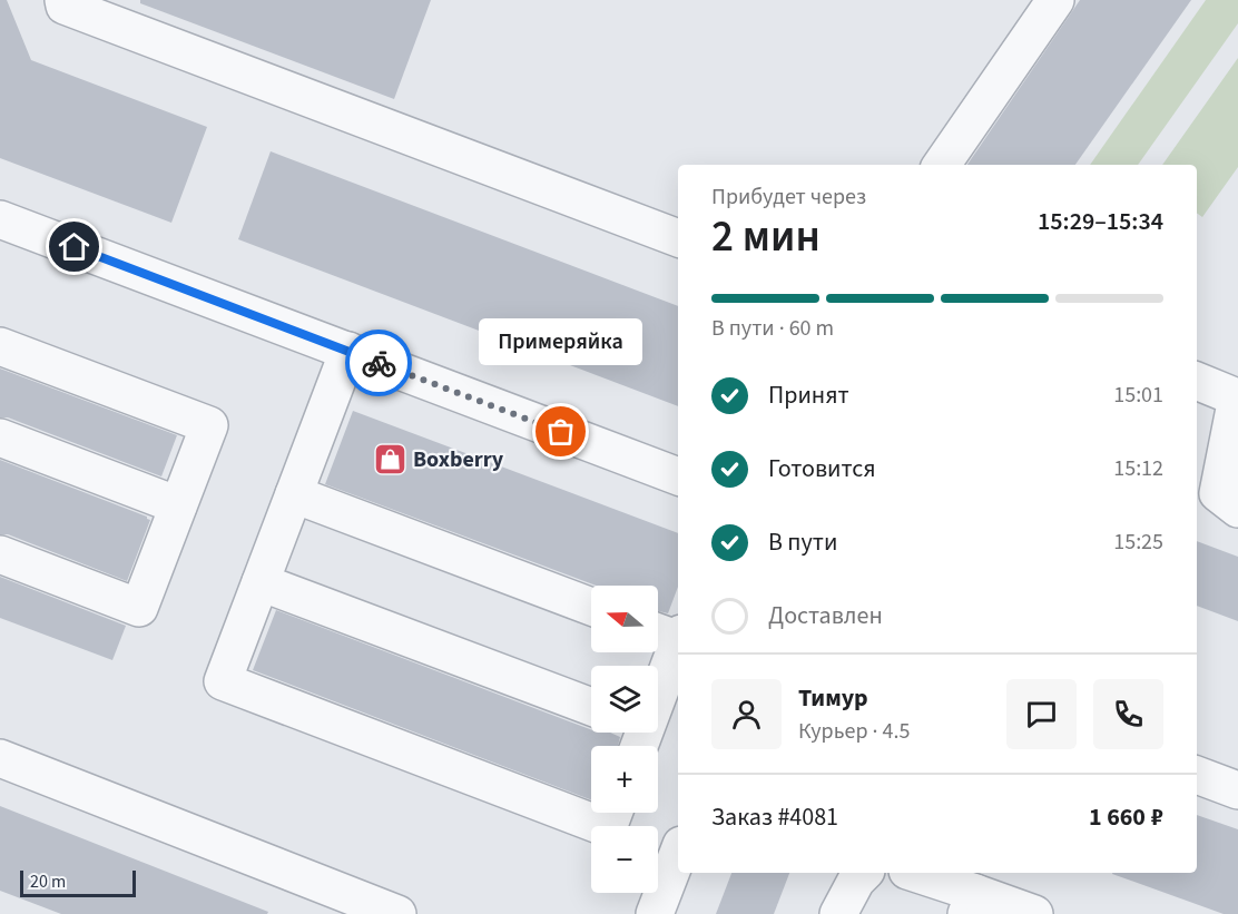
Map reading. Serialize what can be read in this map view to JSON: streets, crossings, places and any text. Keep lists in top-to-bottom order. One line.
{"places":{"other":["Примеряйка"],"shop":["Boxberry"]},"scale_bar":"20 m","north":"left","page":{"heading":["2 мин","Прибудет через","15:29–15:34"],"panel":["Тимур","Курьер · 4.5","Заказ #4081","1 660 ₽"],"bar":"В пути · 60 m","bubble":"Примеряйка","list":[["Принят","15:01"],["Готовится","15:12"],["В пути","15:25"],"Доставлен"],"map_buttons":["+","−"],"scale":"20 m"}}
